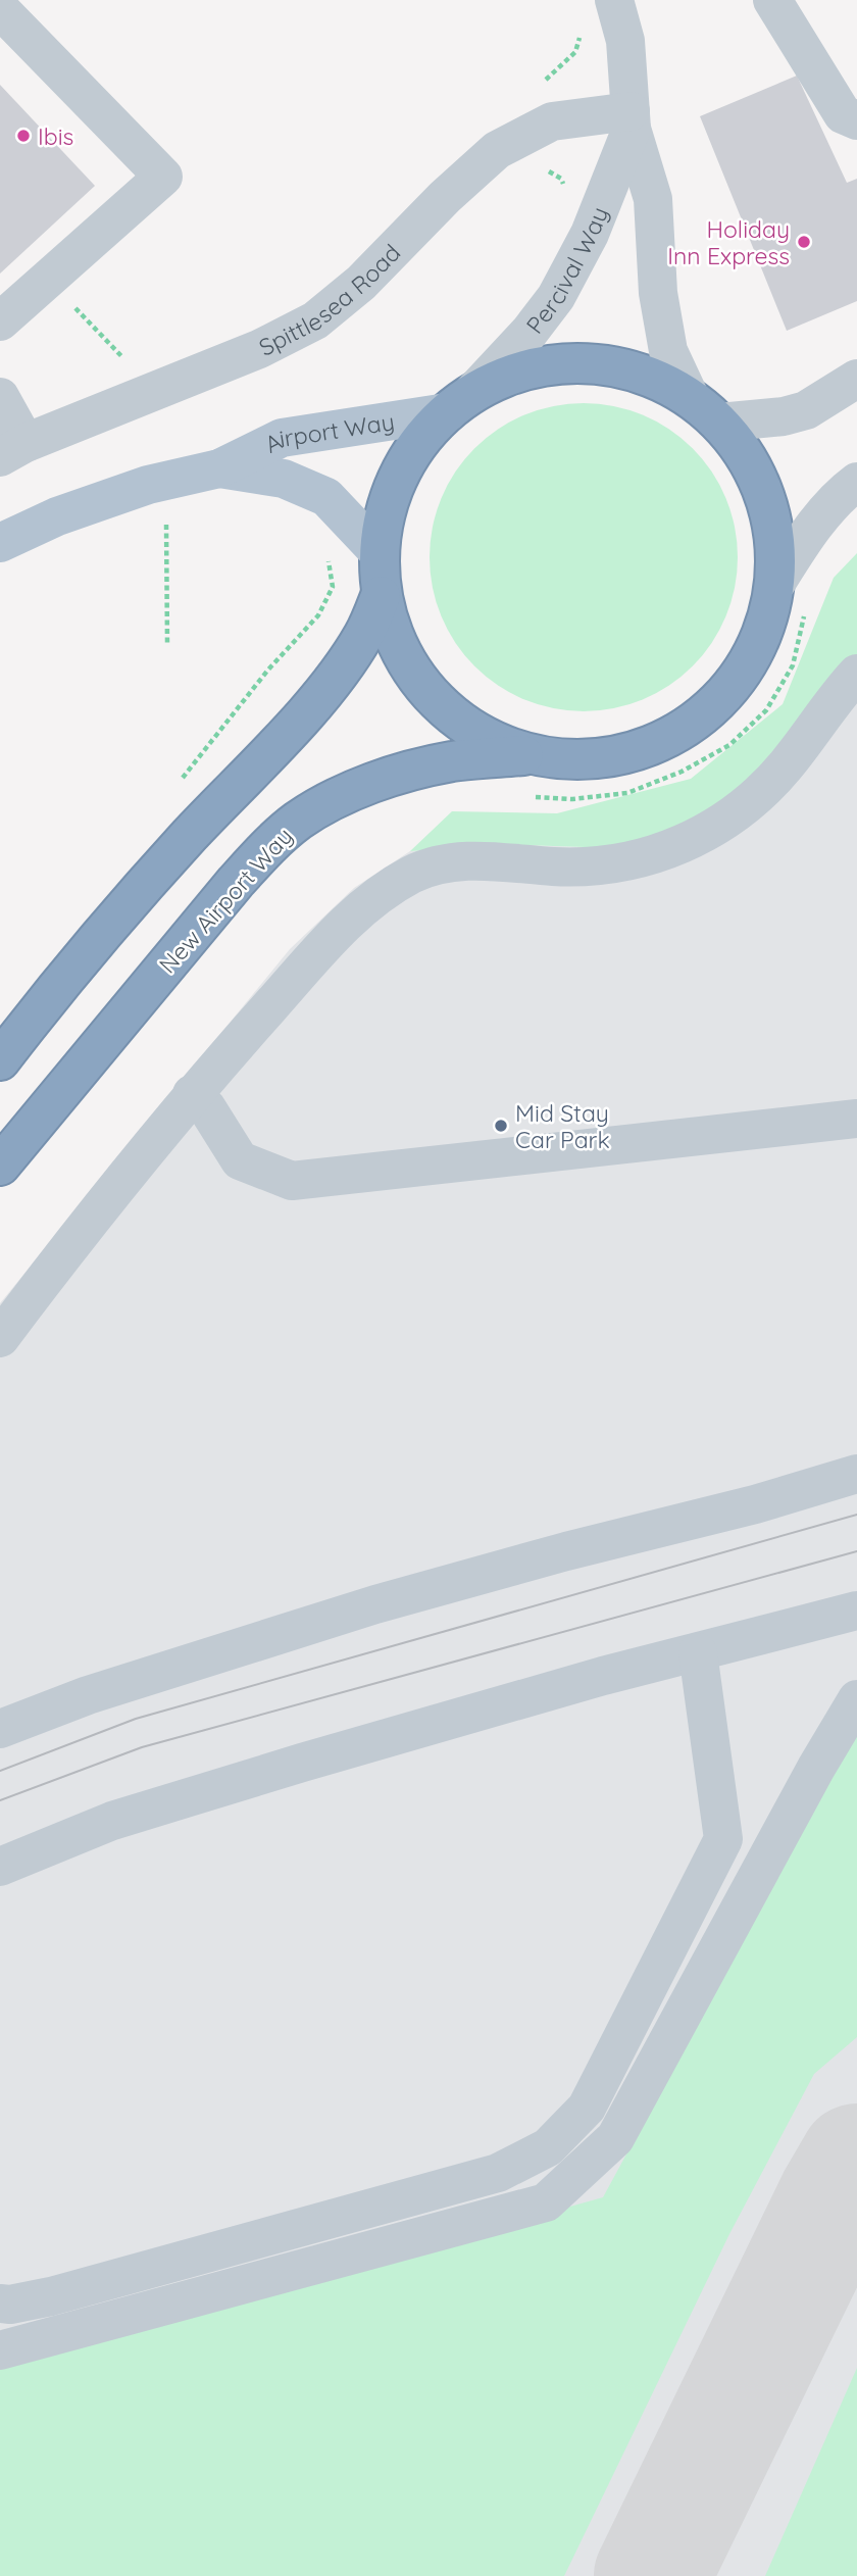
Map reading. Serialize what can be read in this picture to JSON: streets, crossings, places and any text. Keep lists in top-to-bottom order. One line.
{"streets":{"highway":["New Airport Way"],"main road":["Airport Way"],"street":["Percival Way","Spittlesea Road"]},"crossings":[["Percival Way","Spittlesea Road"],["Percival Way","Airport Way"]],"places":["Ibis","Holiday Inn Express","Mid Stay Car Park"]}
